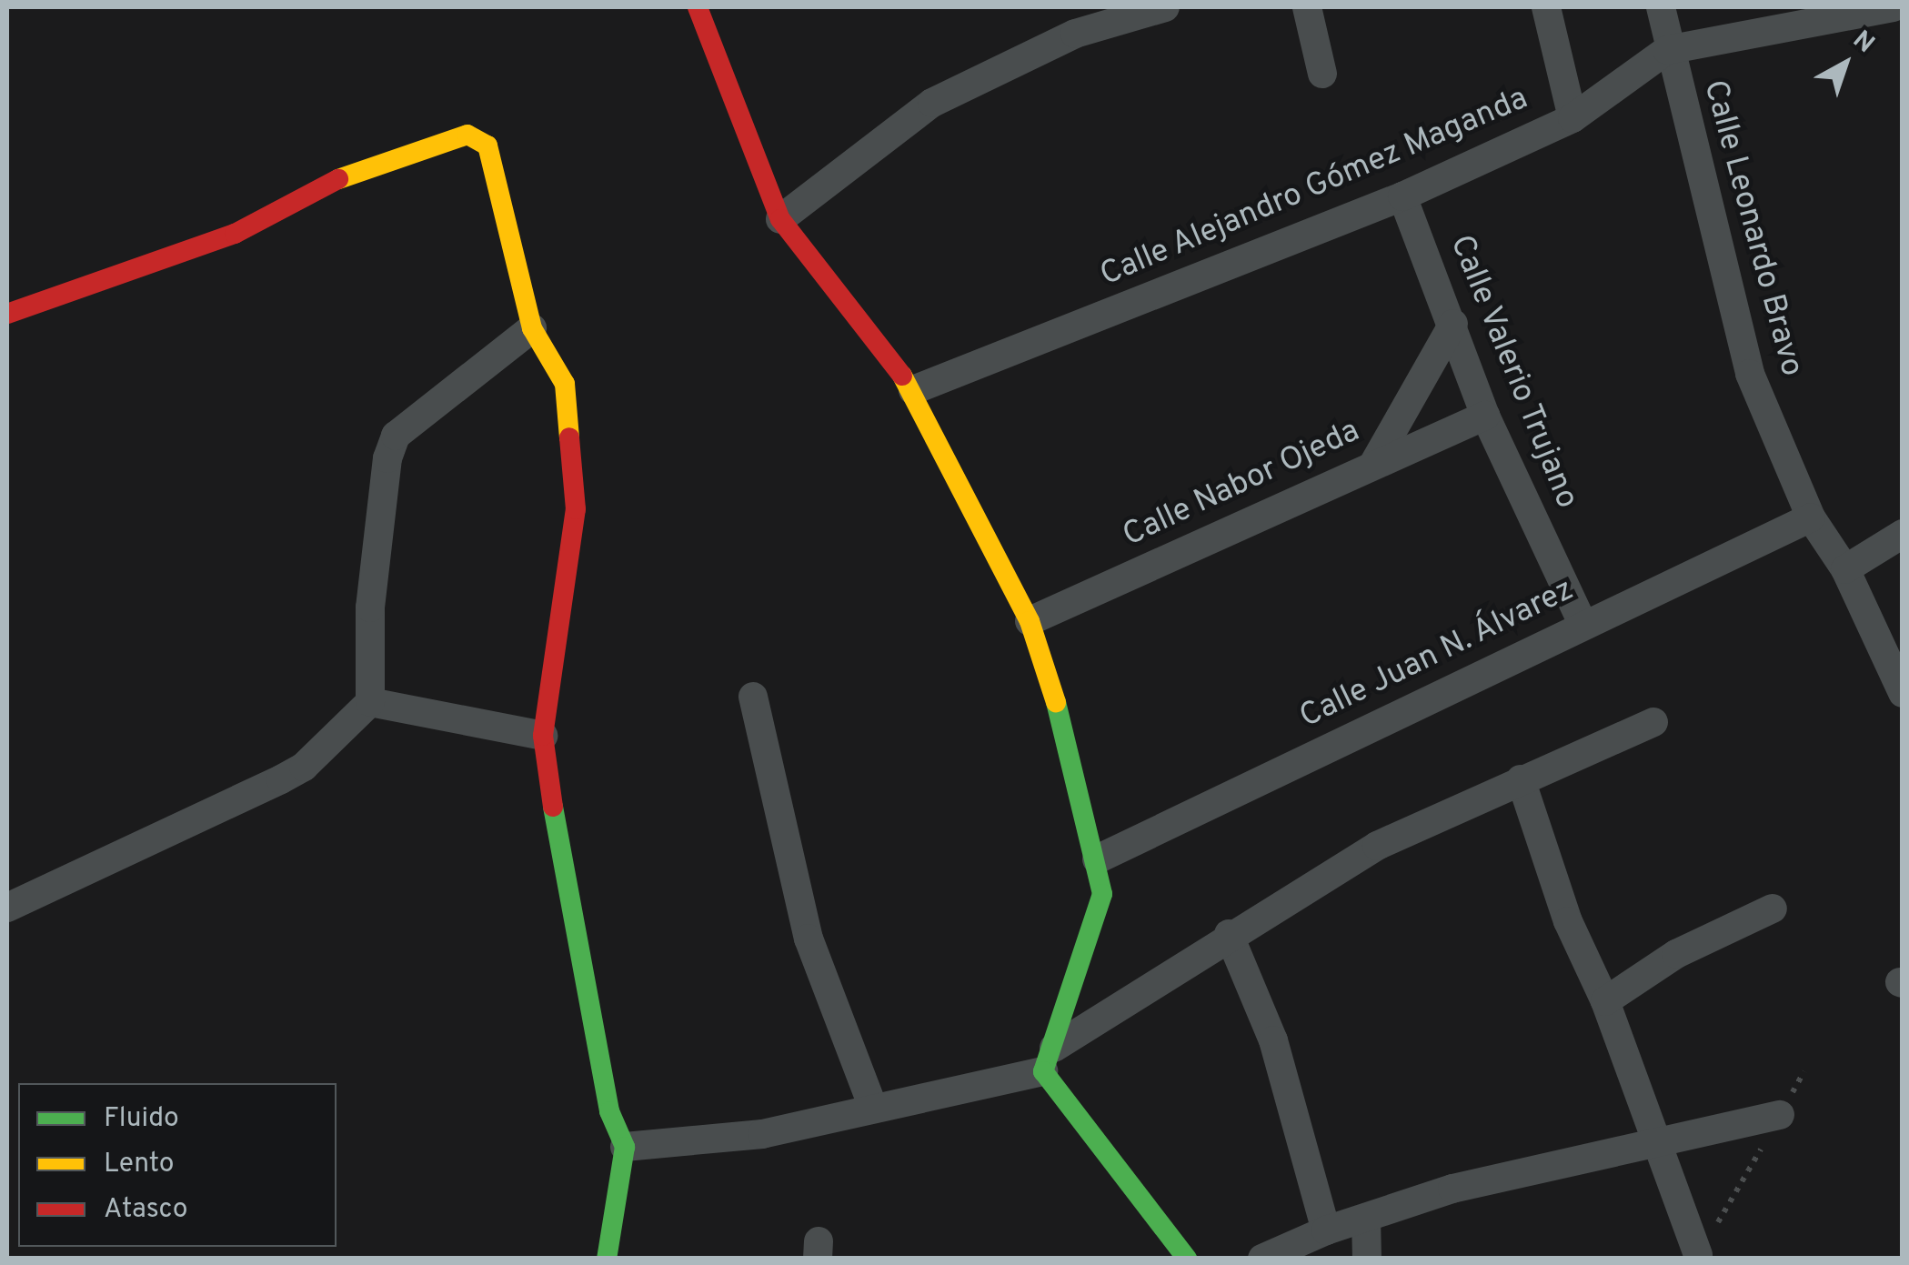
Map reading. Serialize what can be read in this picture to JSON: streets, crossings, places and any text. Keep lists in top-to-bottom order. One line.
{"streets":{"street":["Calle Alejandro Gómez Maganda","Calle Leonardo Bravo","Calle Valerio Trujano","Calle Nabor Ojeda","Calle Juan N. Álvarez"]},"crossings":[["Calle Alejandro Gómez Maganda","Calle Leonardo Bravo"],["Calle Alejandro Gómez Maganda","Calle Valerio Trujano"],["Calle Leonardo Bravo","Calle Juan N. Álvarez"],["Calle Valerio Trujano","Calle Nabor Ojeda"],["Calle Valerio Trujano","Calle Juan N. Álvarez"]],"legend":["Fluido","Lento","Atasco"],"north":"top right"}
